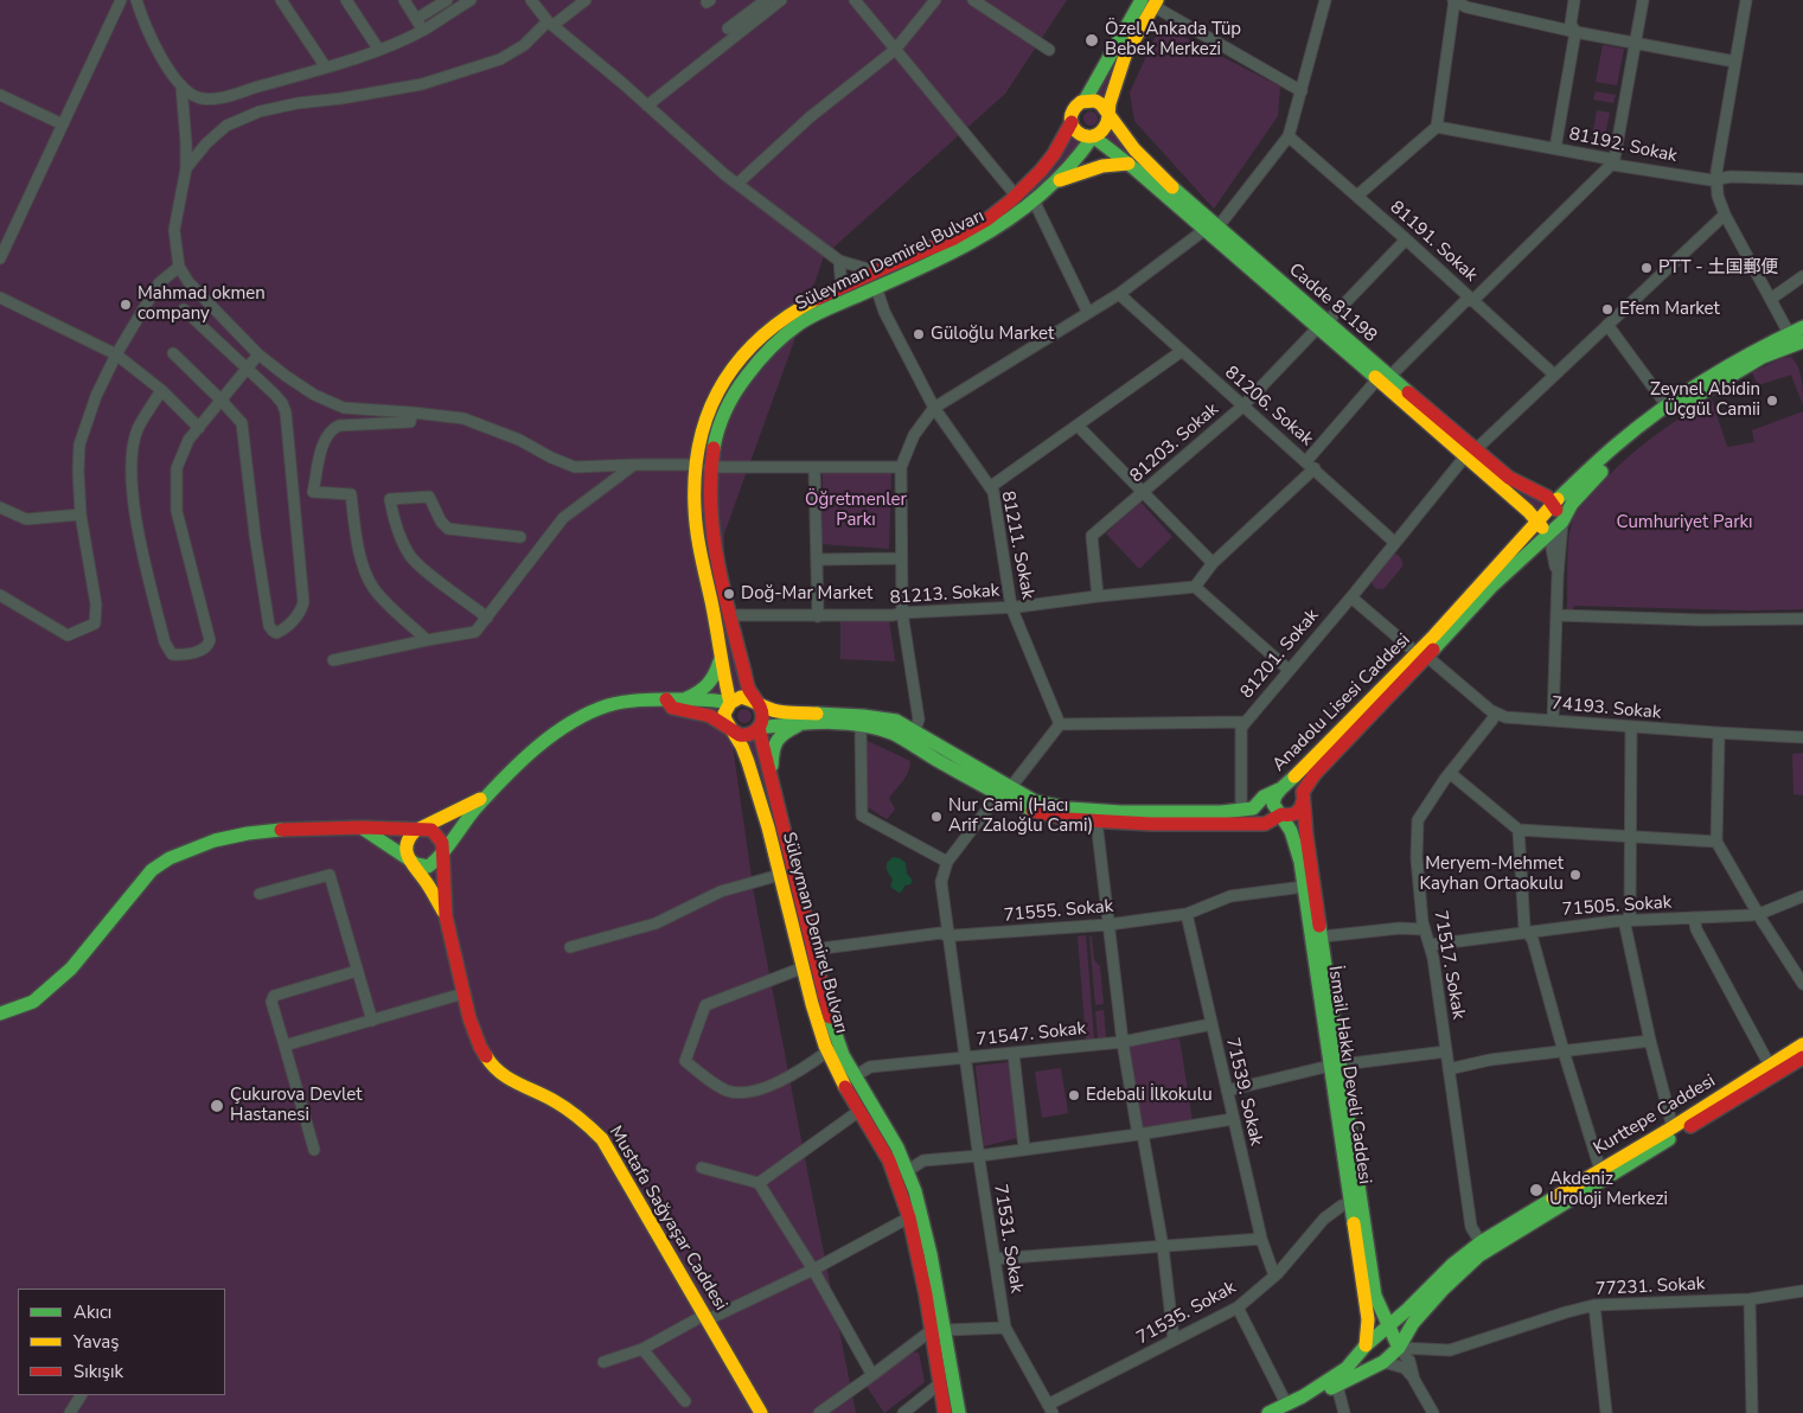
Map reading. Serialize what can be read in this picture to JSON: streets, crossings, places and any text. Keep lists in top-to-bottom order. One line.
{"streets":{"main road":["Süleyman Demirel Bulvarı","Cadde 81198","Anadolu Lisesi Caddesi","İsmail Hakkı Develi Caddesi","Kurttepe Caddesi","Mustafa Sağyaşar Caddesi"],"street":["81192. Sokak","81191. Sokak","81206. Sokak","81203. Sokak","81211. Sokak","81213. Sokak","81201. Sokak","74193. Sokak","71505. Sokak","71555. Sokak","71517. Sokak","71547. Sokak","71539. Sokak","71531. Sokak","77231. Sokak","71535. Sokak"]},"crossings":[["81191. Sokak","81203. Sokak"],["81191. Sokak","81201. Sokak"],["Süleyman Demirel Bulvarı","Cadde 81198"],["Süleyman Demirel Bulvarı","81211. Sokak"],["Süleyman Demirel Bulvarı","81213. Sokak"],["Süleyman Demirel Bulvarı","71555. Sokak"],["Süleyman Demirel Bulvarı","71547. Sokak"],["Cadde 81198","81203. Sokak"],["Cadde 81198","81201. Sokak"],["Cadde 81198","Anadolu Lisesi Caddesi"],["81206. Sokak","81203. Sokak"],["81206. Sokak","81201. Sokak"],["81203. Sokak","81213. Sokak"],["81211. Sokak","81213. Sokak"],["81211. Sokak","81201. Sokak"],["Anadolu Lisesi Caddesi","İsmail Hakkı Develi Caddesi"],["74193. Sokak","71517. Sokak"],["71505. Sokak","71517. Sokak"],["71555. Sokak","İsmail Hakkı Develi Caddesi"],["71555. Sokak","71539. Sokak"],["71555. Sokak","71531. Sokak"],["71517. Sokak","Kurttepe Caddesi"],["71547. Sokak","71539. Sokak"],["71547. Sokak","71531. Sokak"],["İsmail Hakkı Develi Caddesi","Kurttepe Caddesi"],["İsmail Hakkı Develi Caddesi","77231. Sokak"],["İsmail Hakkı Develi Caddesi","71535. Sokak"],["71539. Sokak","71535. Sokak"],["Kurttepe Caddesi","77231. Sokak"],["71531. Sokak","71535. Sokak"]],"parks":["Öğretmenler Parkı","Cumhuriyet Parkı"],"places":["Özel Ankada Tüp Bebek Merkezi","PTT - 土国郵便","Mahmad okmen company","Efem Market","Güloğlu Market","Zeynel Abidin Üçgül Camii","Doğ-Mar Market","Nur Cami (Hacı Arif Zaloğlu Cami)","Meryem-Mehmet Kayhan Ortaokulu","Edebali İlkokulu","Çukurova Devlet Hastanesi","Akdeniz Uroloji Merkezi"],"legend":["Akıcı","Yavaş","Sıkışık"]}
